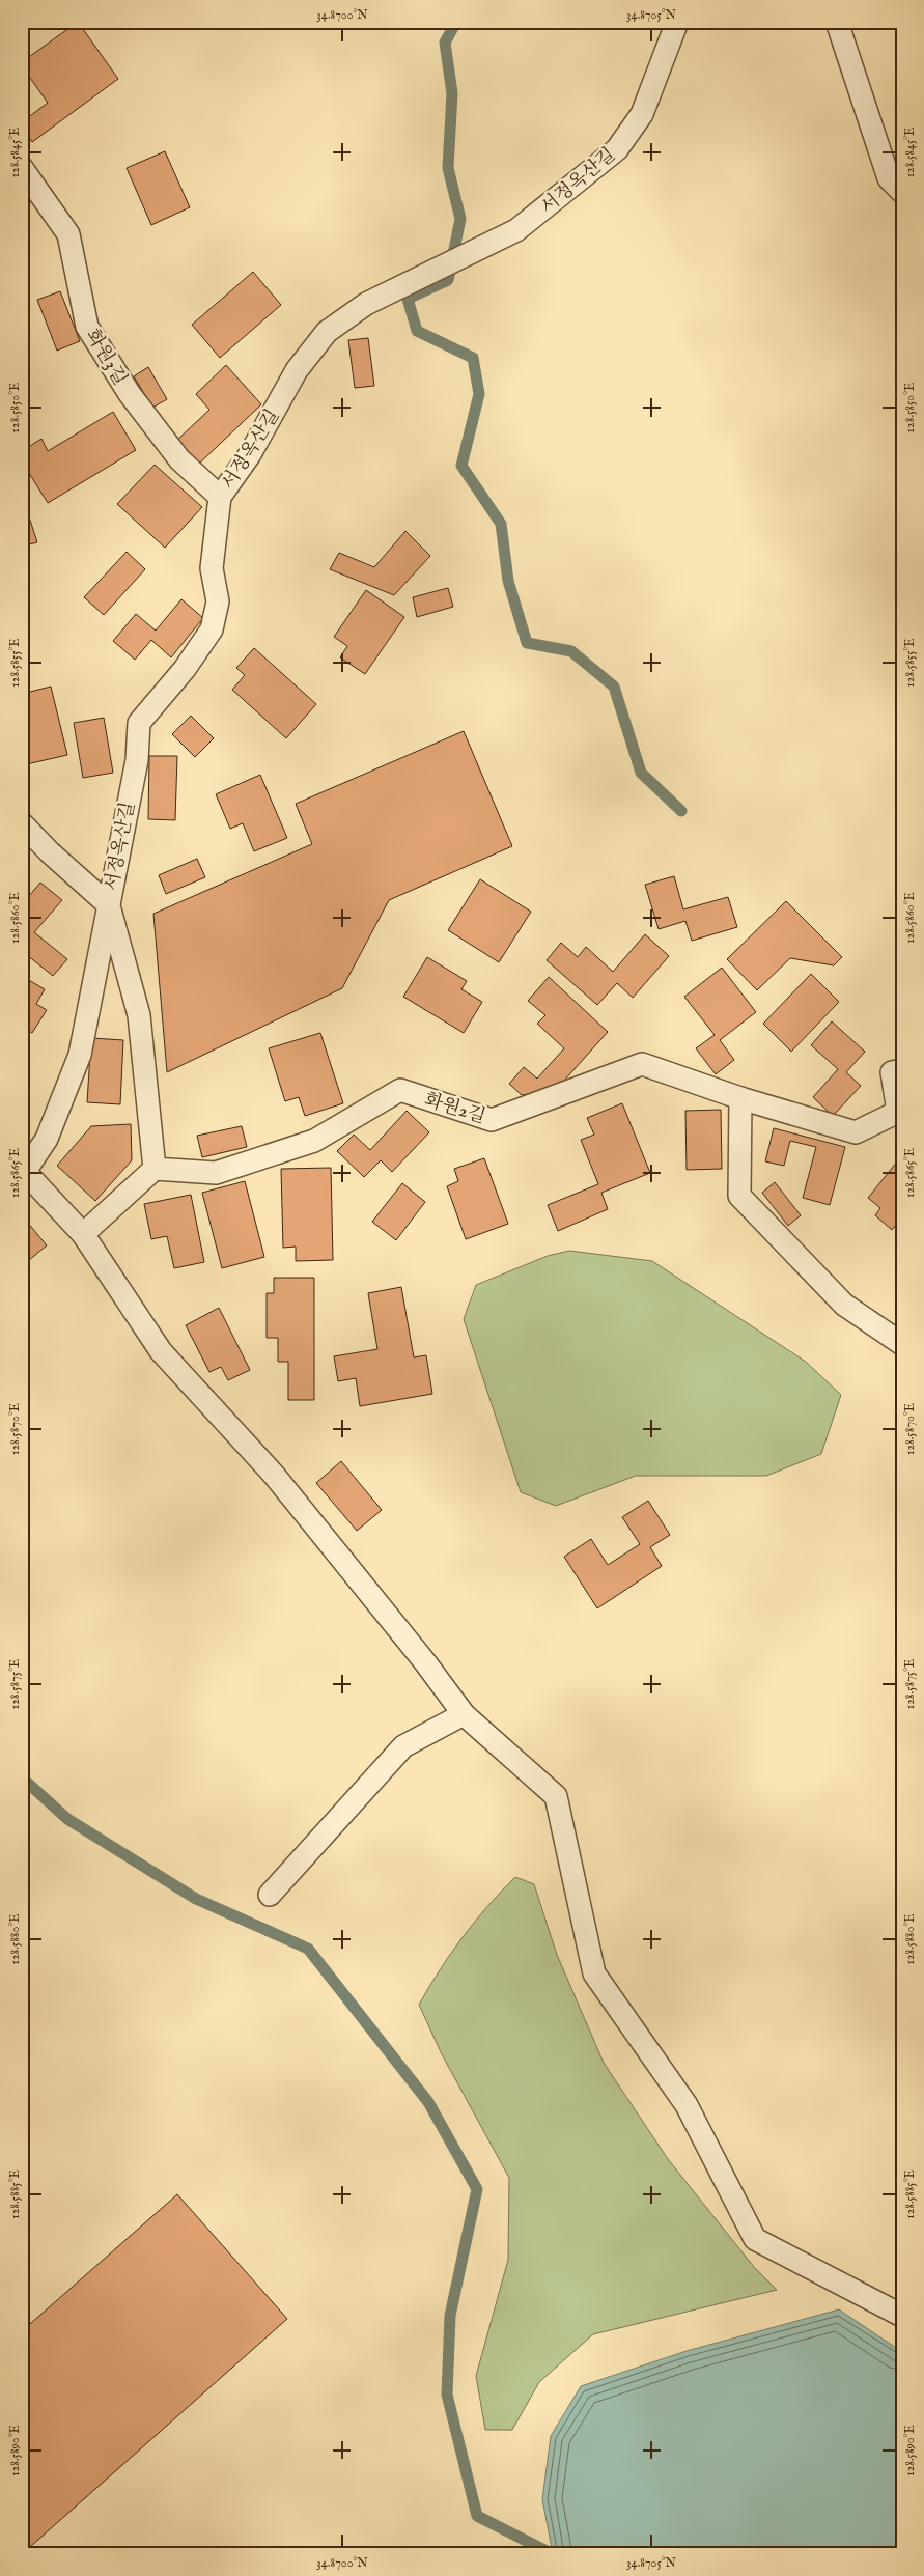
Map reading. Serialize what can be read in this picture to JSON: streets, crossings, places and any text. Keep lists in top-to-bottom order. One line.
{"streets":{"lane":["서정옥산길","화원3길","화원2길"]},"crossings":[["서정옥산길","화원3길"]],"coordinates":["34.8700°N","34.8705°N","128.5845°E","128.5850°E","128.5855°E","128.5860°E","128.5865°E","128.5870°E","128.5875°E","128.5880°E","128.5885°E","128.5890°E"]}
